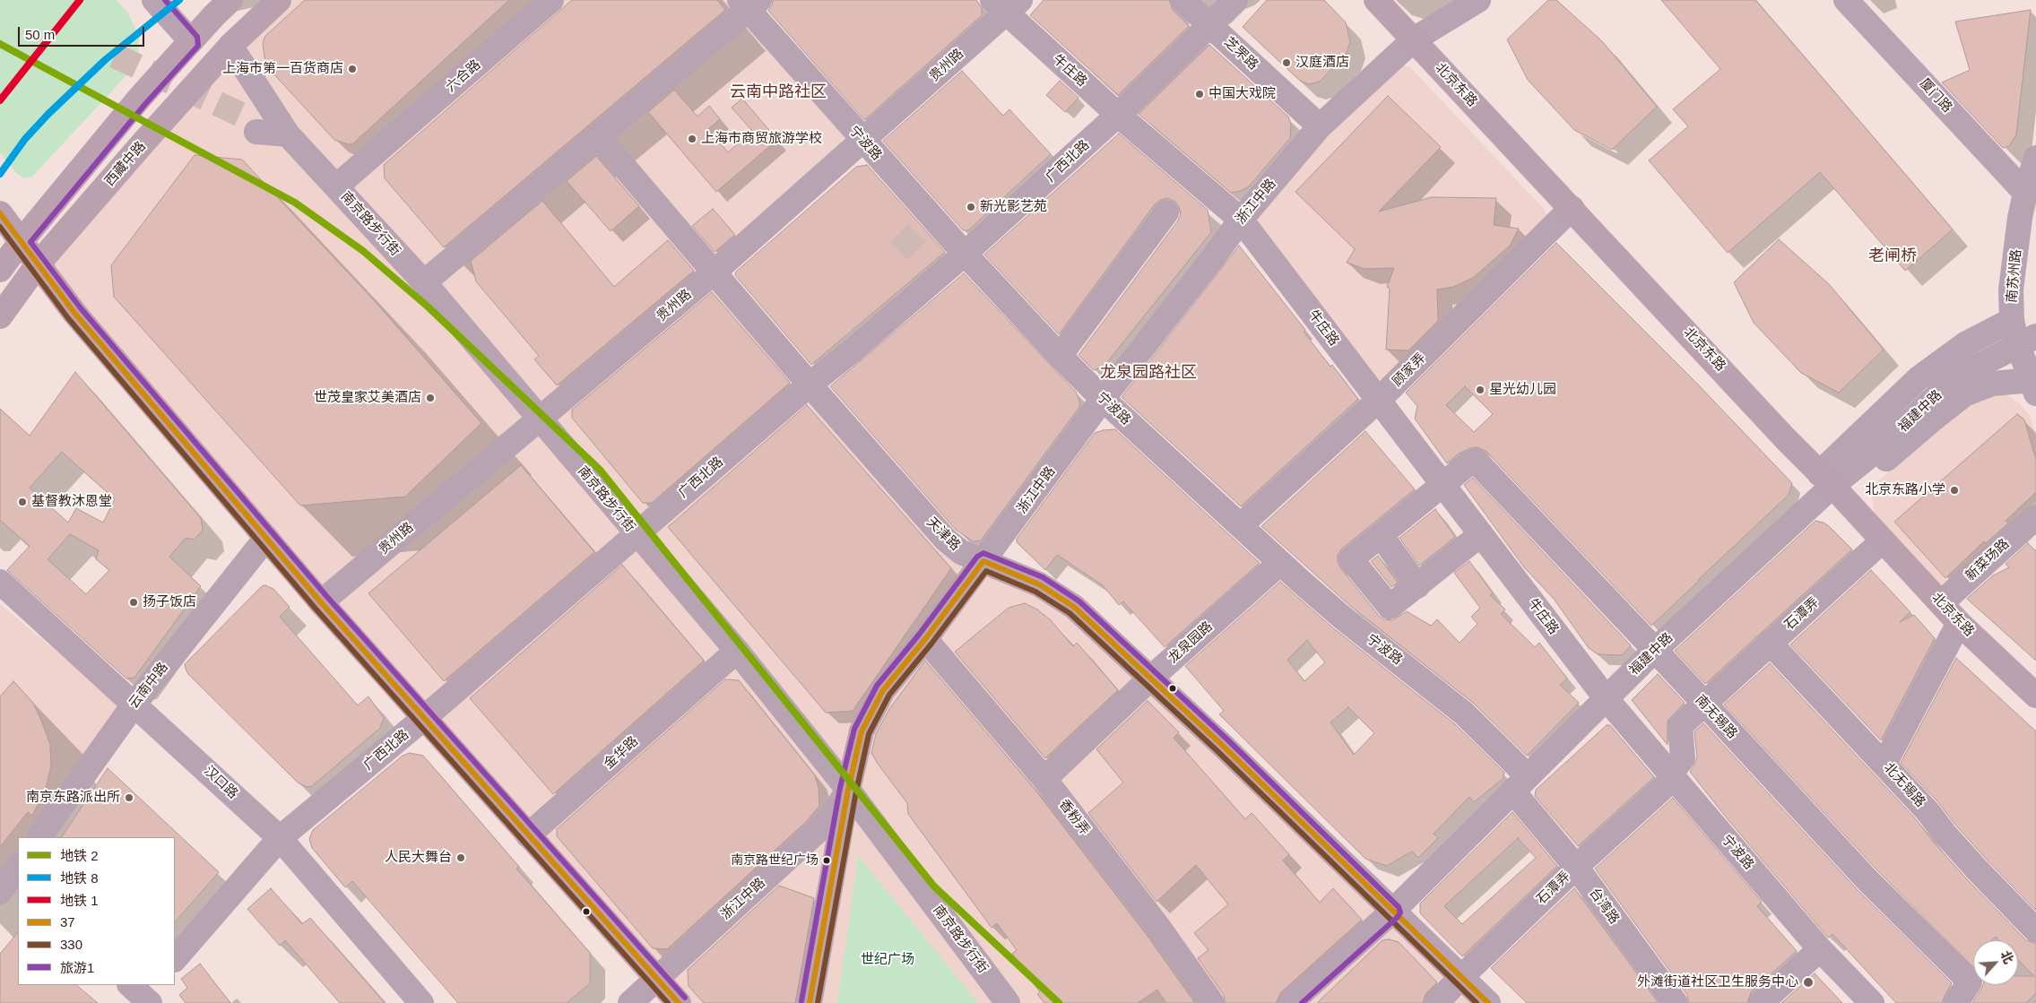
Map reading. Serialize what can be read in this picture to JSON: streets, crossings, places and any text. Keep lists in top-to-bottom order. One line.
{"streets":{"main road":["北京东路","西藏中路"],"street":["芝罘路","贵州路","牛庄路","六合路","厦门路","宁波路","广西北路","浙江中路","南京路步行街","南苏州路","顾家弄","福建中路","天津路","新菜场路","石潭弄","龙泉园路","云南中路","南无锡路","金华路","汉口路","北无锡路","香粉弄","台湾路"]},"crossings":[["芝罘路","广西北路"],["芝罘路","浙江中路"],["贵州路","牛庄路"],["贵州路","宁波路"],["贵州路","南京路步行街"],["贵州路","天津路"],["牛庄路","宁波路"],["牛庄路","广西北路"],["牛庄路","浙江中路"],["牛庄路","顾家弄"],["牛庄路","福建中路"],["牛庄路","南无锡路"],["六合路","南京路步行街"],["北京东路","浙江中路"],["北京东路","顾家弄"],["北京东路","福建中路"],["北京东路","新菜场路"],["北京东路","石潭弄"],["厦门路","南苏州路"],["宁波路","广西北路"],["宁波路","浙江中路"],["宁波路","顾家弄"],["宁波路","福建中路"],["宁波路","石潭弄"],["宁波路","龙泉园路"],["宁波路","台湾路"],["广西北路","南京路步行街"],["广西北路","天津路"],["广西北路","汉口路"],["西藏中路","南京路步行街"],["浙江中路","南京路步行街"],["浙江中路","天津路"],["浙江中路","香粉弄"],["南京路步行街","金华路"],["南苏州路","福建中路"],["福建中路","天津路"],["福建中路","南无锡路"],["福建中路","台湾路"],["天津路","石潭弄"],["天津路","龙泉园路"],["石潭弄","南无锡路"],["石潭弄","北无锡路"],["石潭弄","台湾路"],["龙泉园路","香粉弄"],["云南中路","汉口路"]],"districts":["云南中路社区","老闸桥","龙泉园路社区"],"parks":["世纪广场"],"places":["汉庭酒店","上海市第一百货商店","中国大戏院","上海市商贸旅游学校","新光影艺苑","星光幼儿园","世茂皇家艾美酒店","北京东路小学","基督教沐恩堂","扬子饭店","南京东路派出所","人民大舞台","南京路世纪广场","外滩街道社区卫生服务中心"],"lines":["metro line 8","metro line 1","transit line 旅游1","metro line 2","transit line 37","transit line 330"],"legend":["地铁 2","地铁 8","地铁 1","37","330","旅游1"],"scale_bar":"50 m","north":"top right"}
